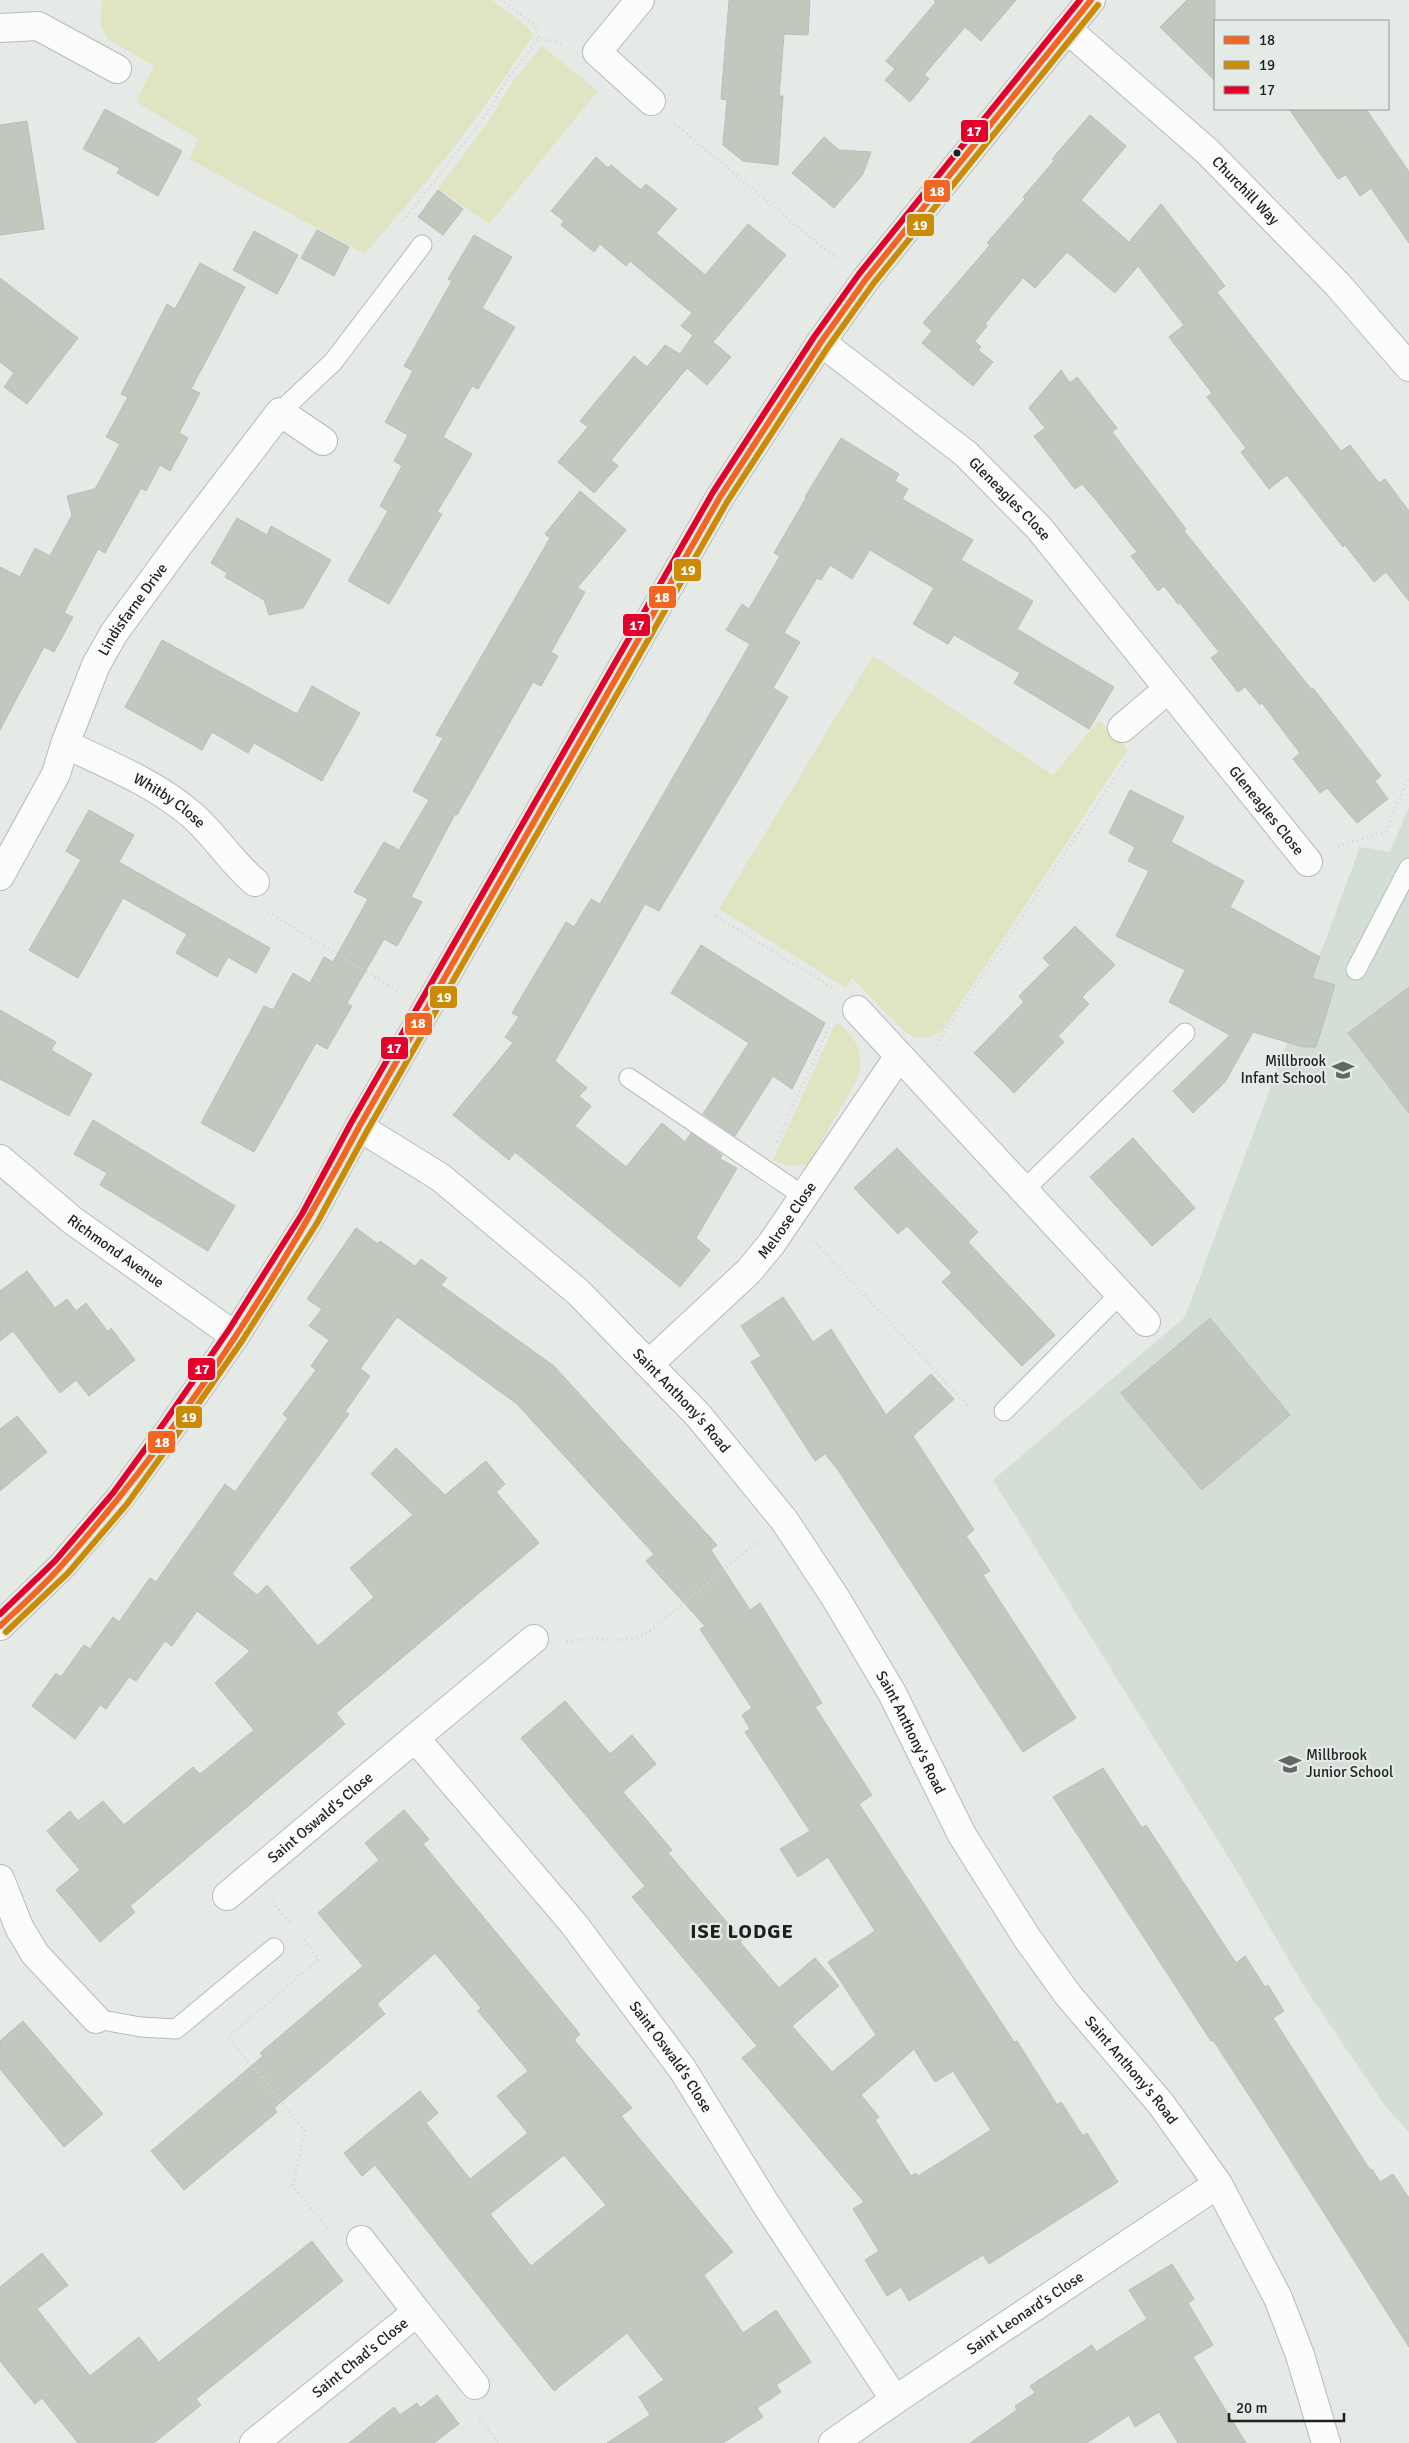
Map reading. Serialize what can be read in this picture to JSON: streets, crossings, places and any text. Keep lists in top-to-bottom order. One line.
{"streets":{"street":["Churchill Way","Gleneagles Close","Lindisfarne Drive","Whitby Close","Melrose Close","Richmond Avenue","Saint Anthony's Road","Saint Oswald's Close","Saint Leonard's Close","Saint Chad's Close"]},"crossings":[["Lindisfarne Drive","Whitby Close"],["Melrose Close","Saint Anthony's Road"],["Saint Anthony's Road","Saint Leonard's Close"],["Saint Oswald's Close","Saint Leonard's Close"]],"districts":["ISE LODGE"],"places":{"school or university":["Millbrook Infant School","Millbrook Junior School"]},"lines":["transit line 18","transit line 17","transit line 19"],"legend":["18","19","17"],"scale_bar":"20 m"}
